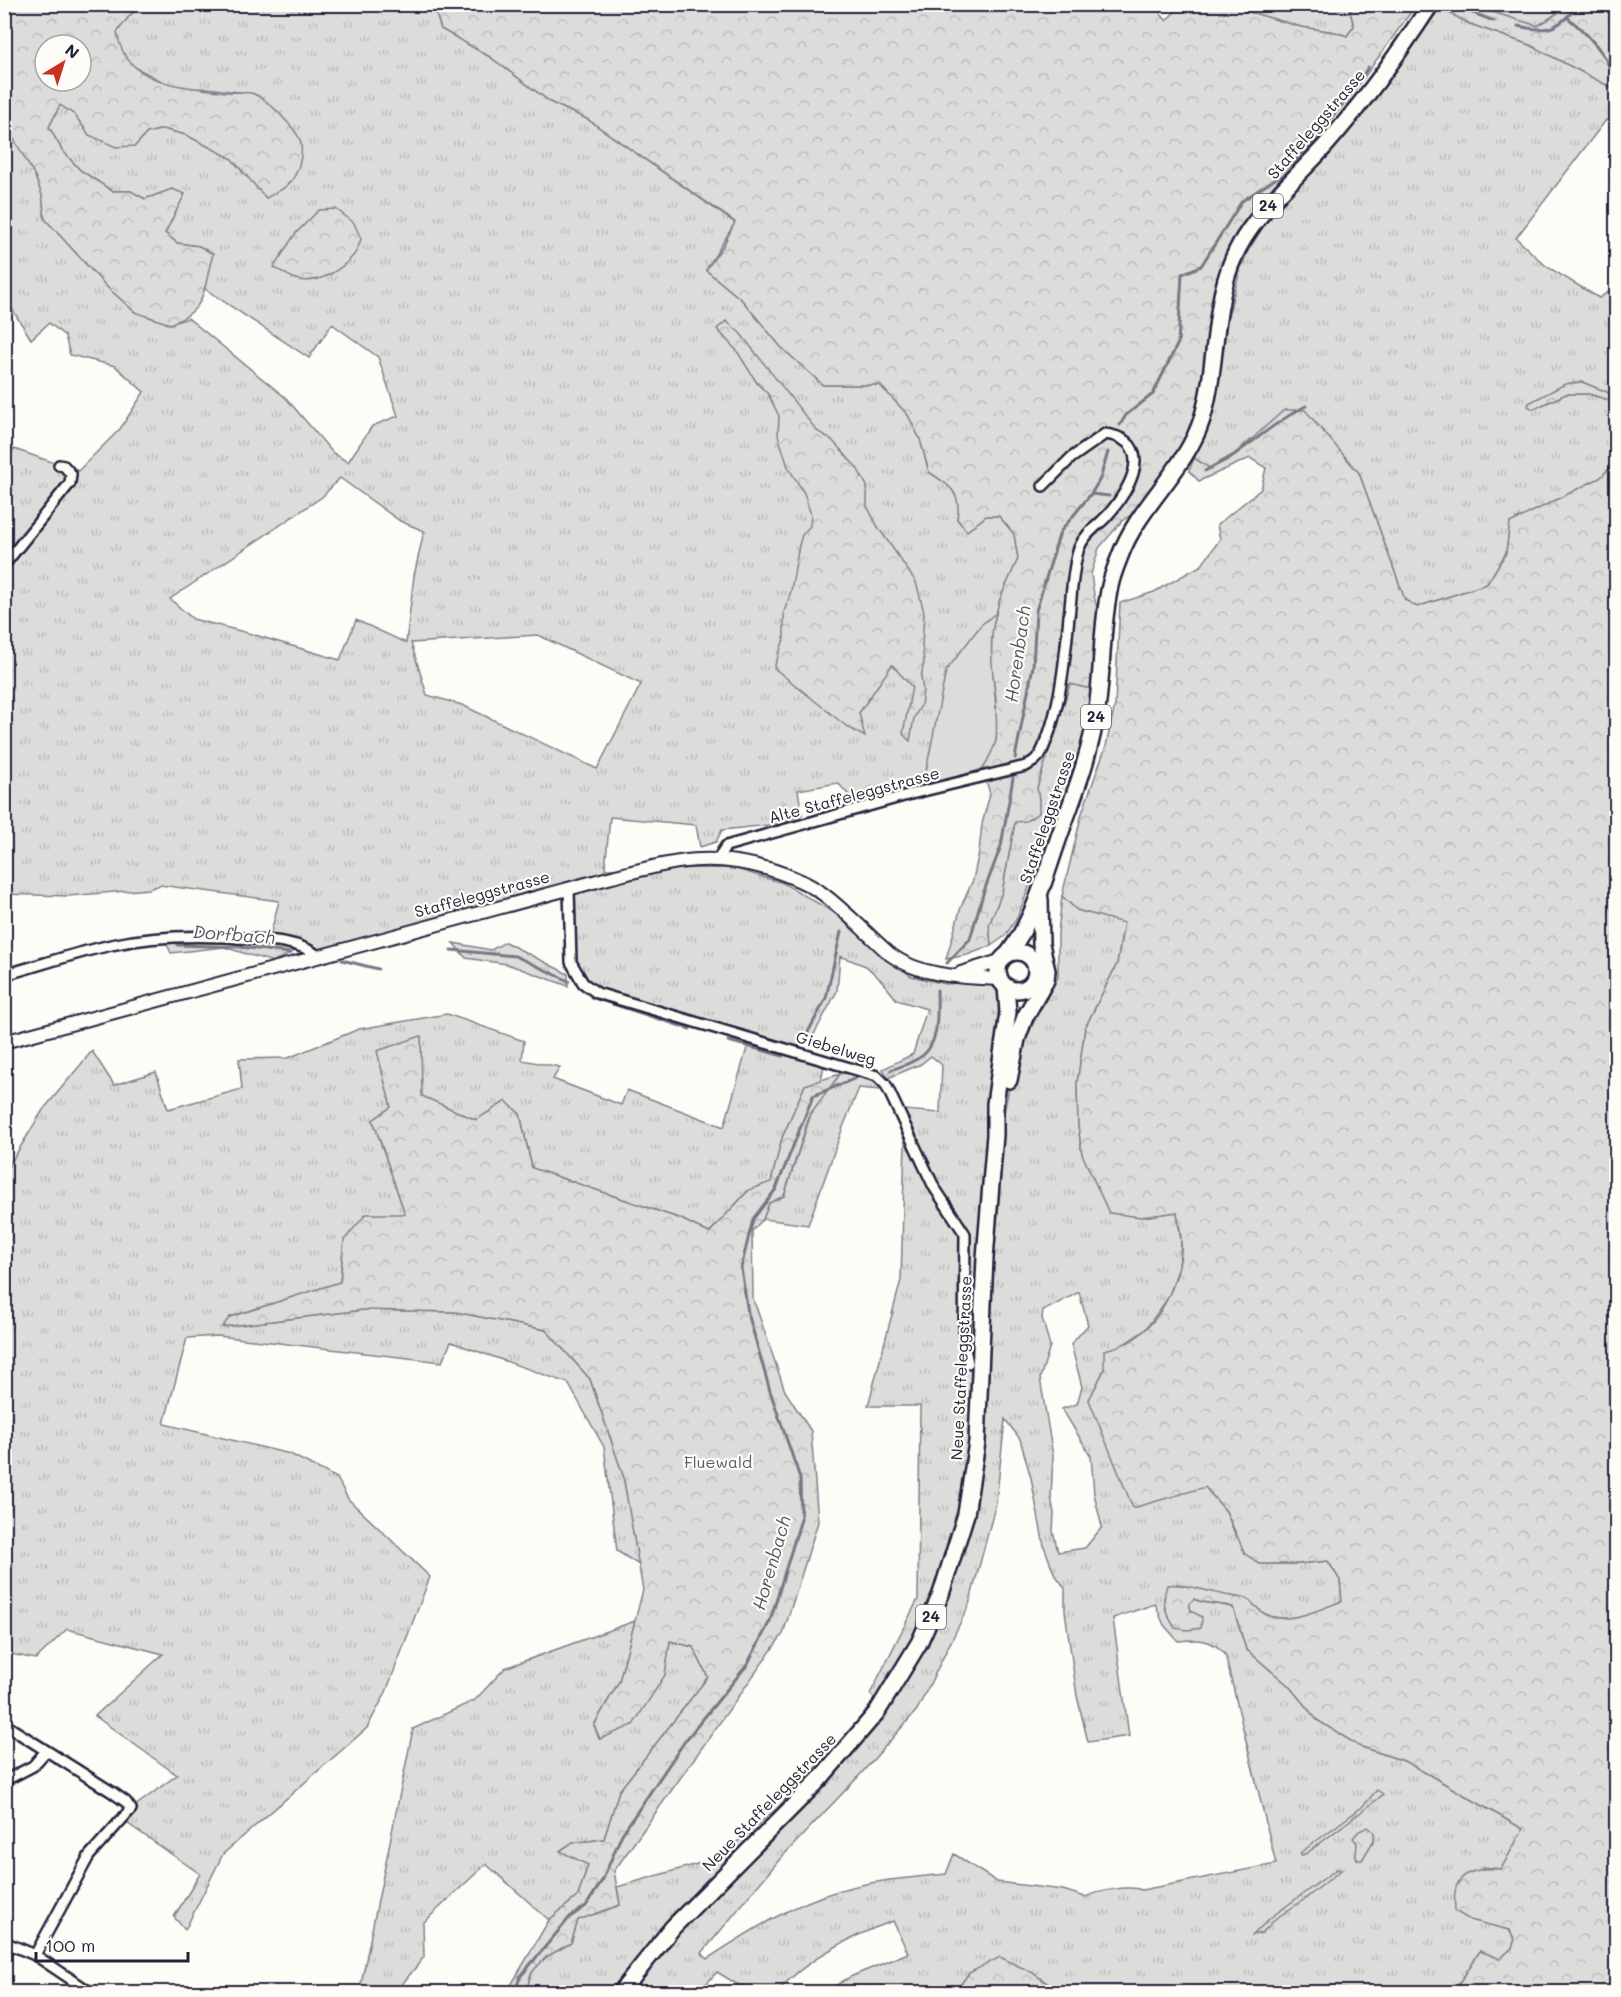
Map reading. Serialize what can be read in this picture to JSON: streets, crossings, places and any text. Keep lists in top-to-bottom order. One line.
{"streets":{"main road":["Staffeleggstrasse","24","Neue Staffeleggstrasse"],"street":["Alte Staffeleggstrasse","Giebelweg"]},"crossings":[["Staffeleggstrasse","24"],["Staffeleggstrasse","Alte Staffeleggstrasse"],["Staffeleggstrasse","Giebelweg"],["Staffeleggstrasse","Neue Staffeleggstrasse"],["24","Neue Staffeleggstrasse"]],"water":["Horenbach","Dorfbach"],"parks":["Fluewald"],"scale_bar":"100 m","north":"top right"}
